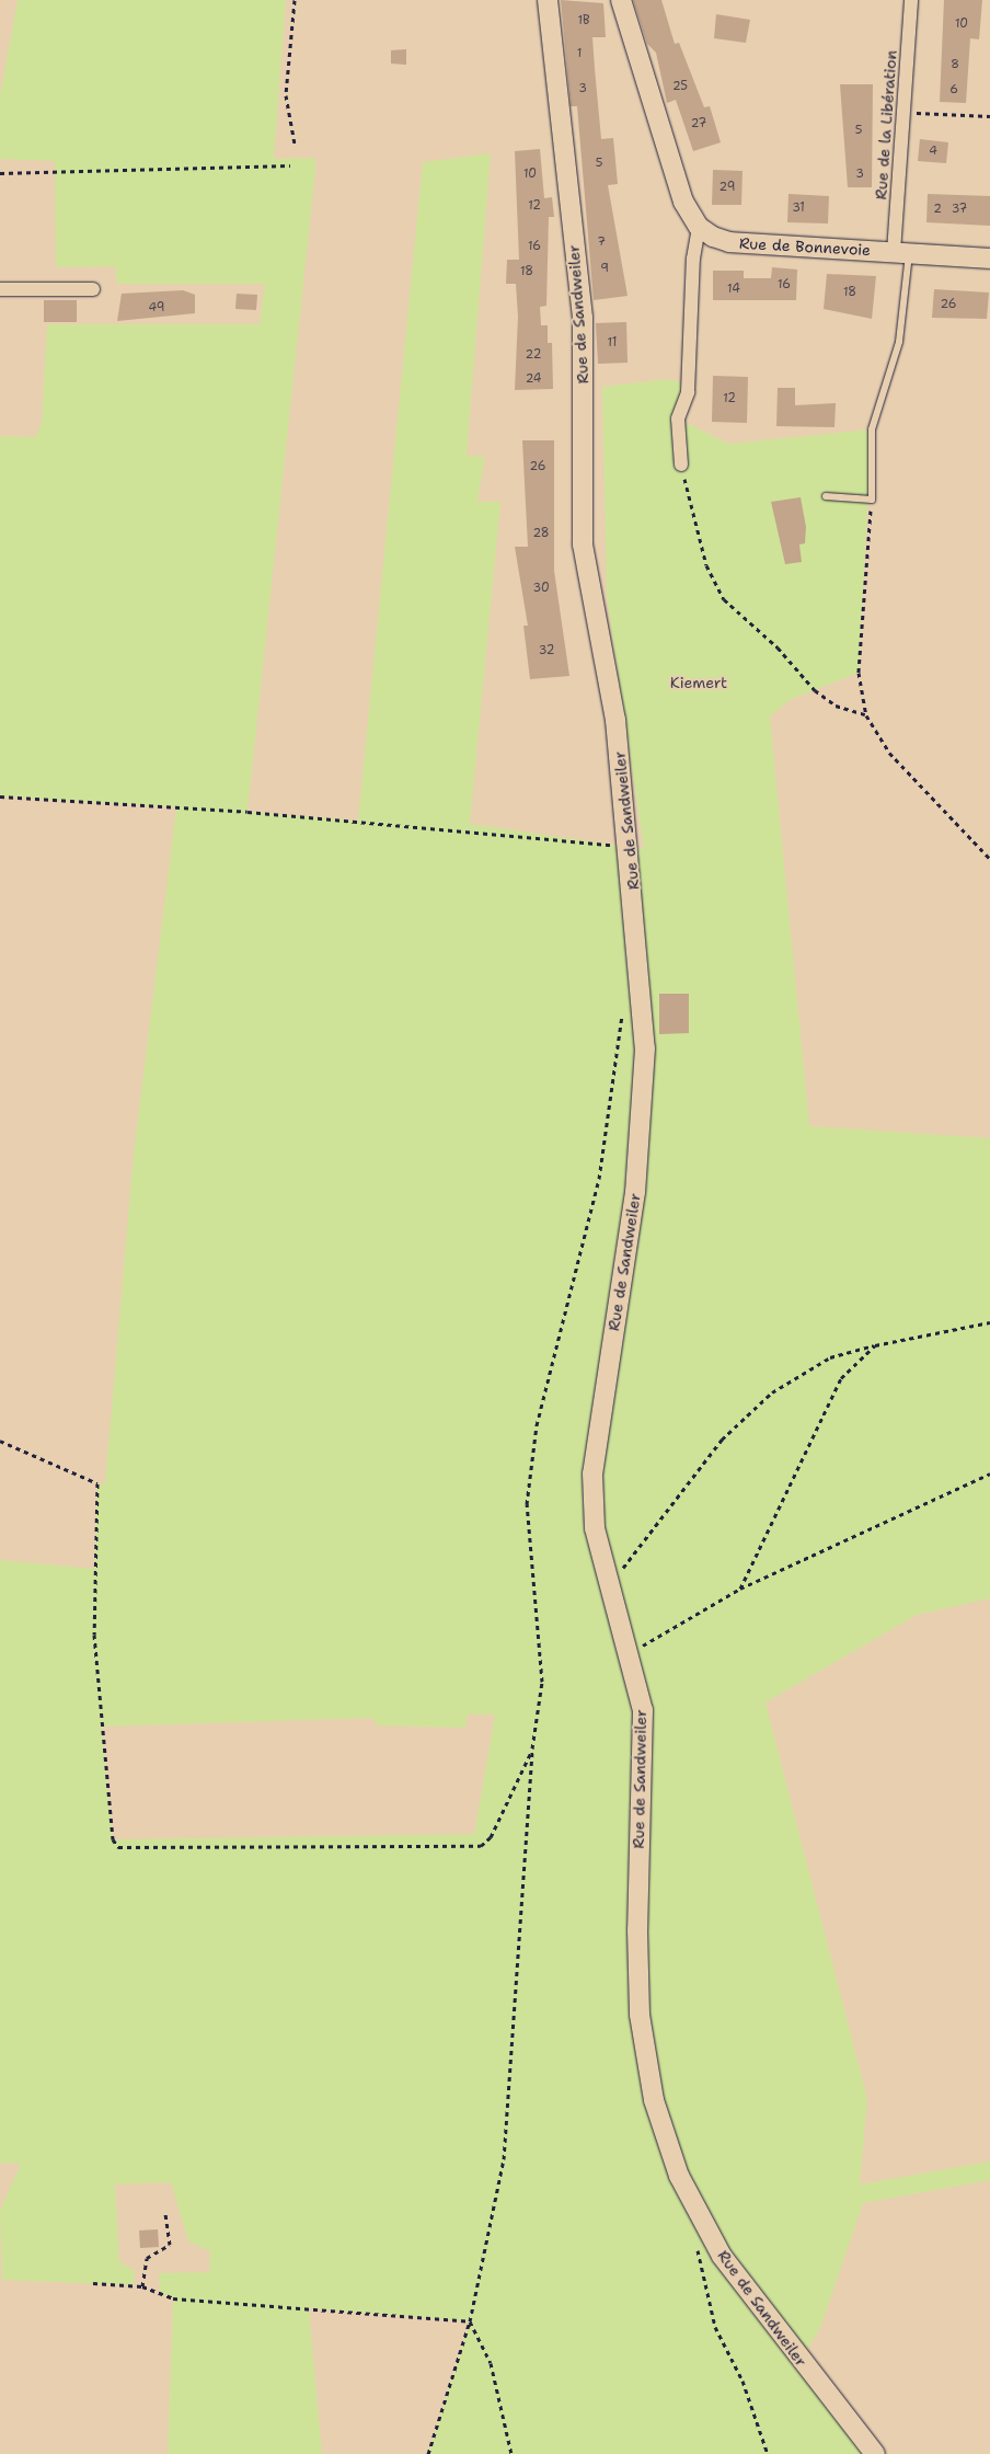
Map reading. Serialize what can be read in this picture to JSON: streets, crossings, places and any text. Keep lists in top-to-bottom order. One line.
{"streets":{"main road":["Rue de Bonnevoie","Rue de Sandweiler"],"street":["Rue de la Libération"]},"crossings":[["Rue de la Libération","Rue de Bonnevoie"]],"parks":["Kiemert"],"house_numbers":["1B","10","1","8","25","3","6","27","5","4","5","10","3","29","12","31","2","37","7","16","9","18","16","14","18","26","49","11","22","24","12","26","28","30","32"]}
